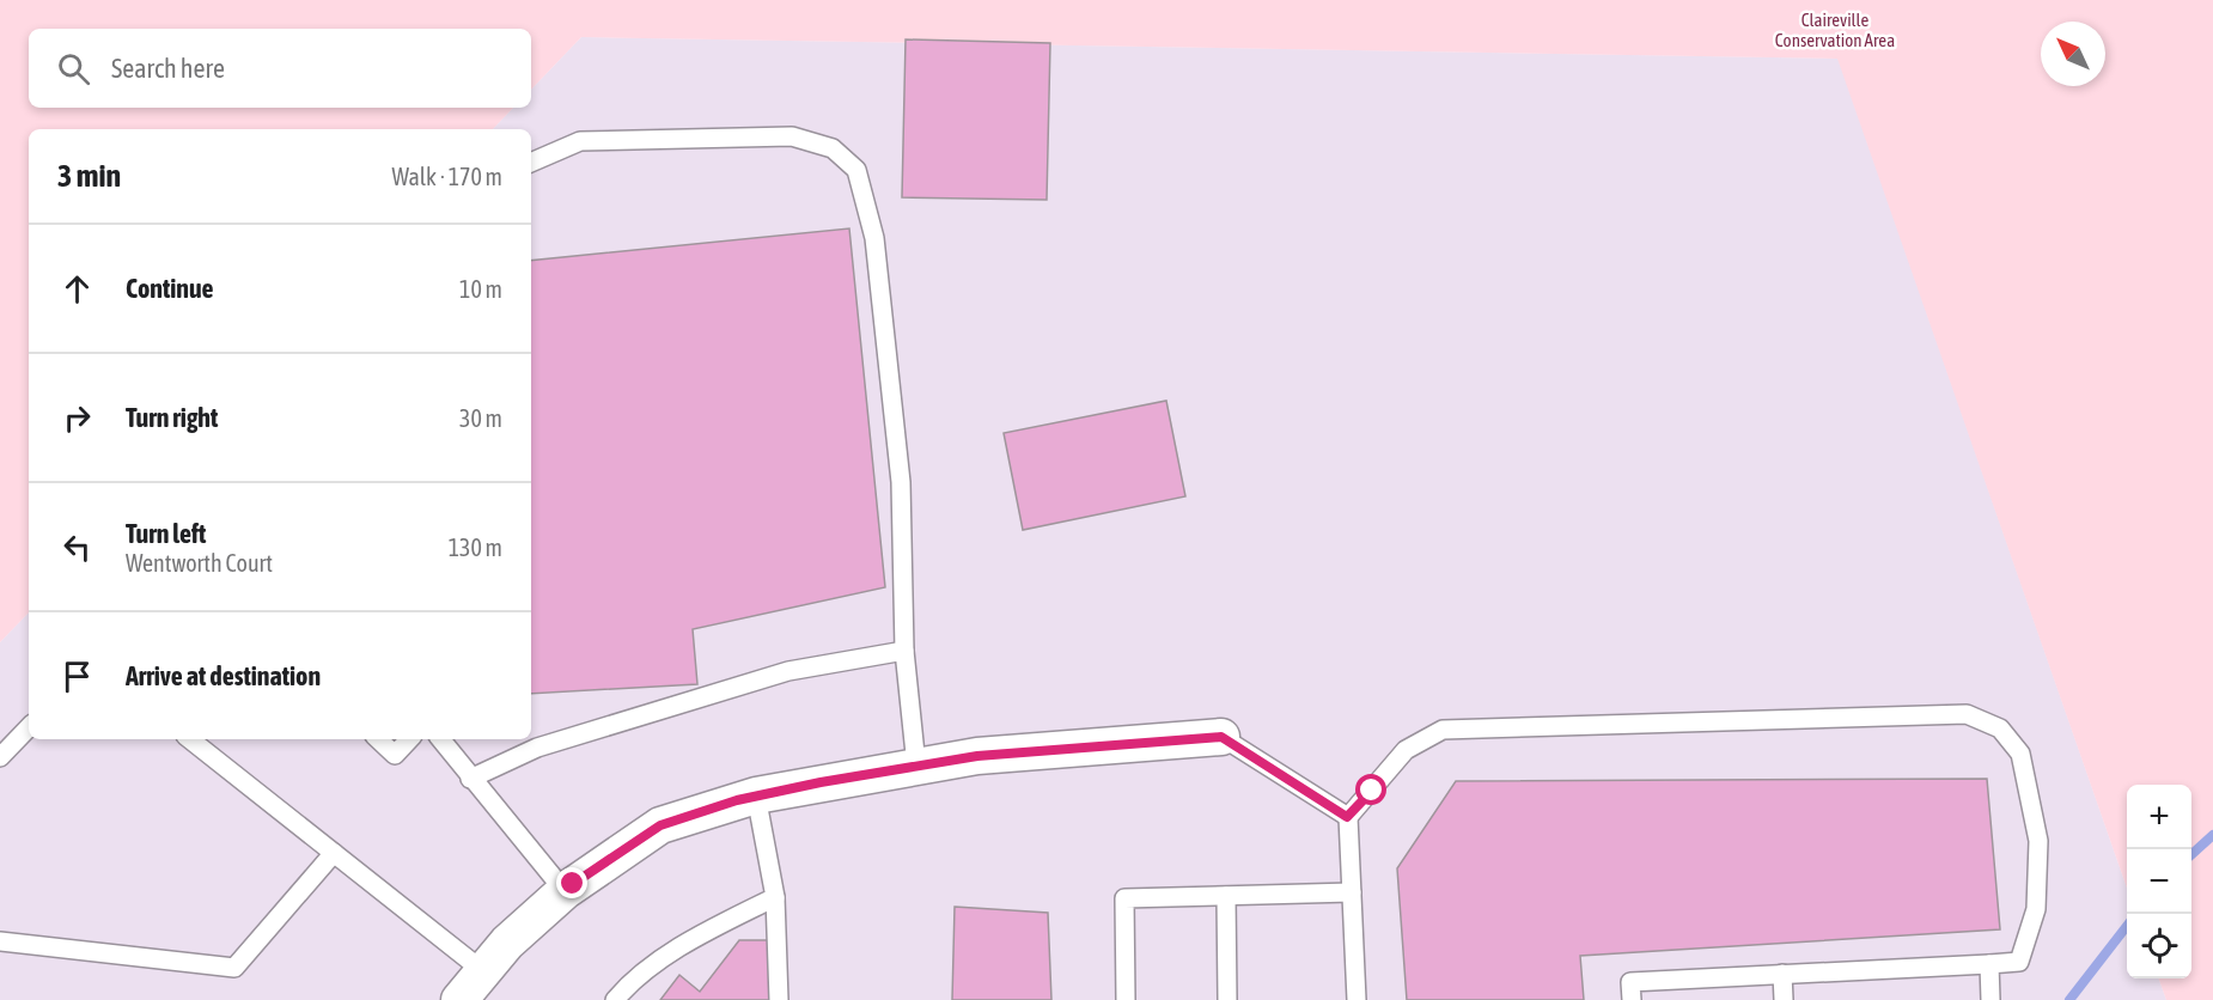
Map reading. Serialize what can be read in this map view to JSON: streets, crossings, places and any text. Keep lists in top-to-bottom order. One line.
{"parks":["Claireville Conservation Area"],"north":"top left","page":{"search":"Search here","heading":["3 min","Walk · 170 m"],"list":[["Continue","10 m"],["Turn right","30 m"],["Turn left","Wentworth Court","130 m"],"Arrive at destination"],"map_buttons":["+","−"]}}
